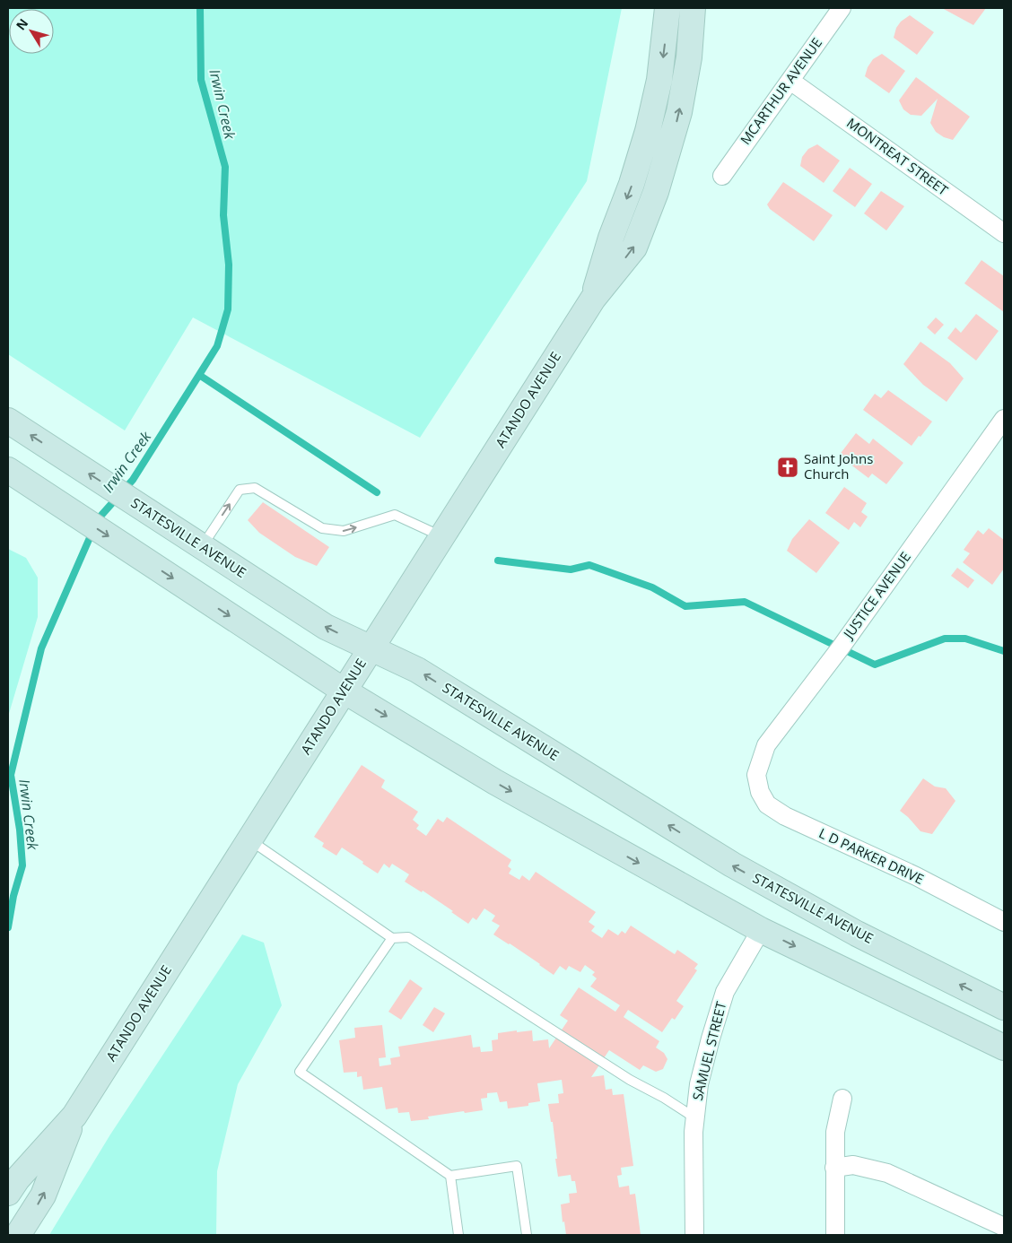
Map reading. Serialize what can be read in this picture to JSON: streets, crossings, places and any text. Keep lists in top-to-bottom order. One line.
{"streets":{"main road":["ATANDO AVENUE","STATESVILLE AVENUE"],"street":["MCARTHUR AVENUE","MONTREAT STREET","JUSTICE AVENUE","L D PARKER DRIVE","SAMUEL STREET"]},"crossings":[["MCARTHUR AVENUE","MONTREAT STREET"],["ATANDO AVENUE","STATESVILLE AVENUE"],["JUSTICE AVENUE","L D PARKER DRIVE"]],"water":["Irwin Creek"],"places":{"church":["Saint Johns Church"]},"north":"top left"}
